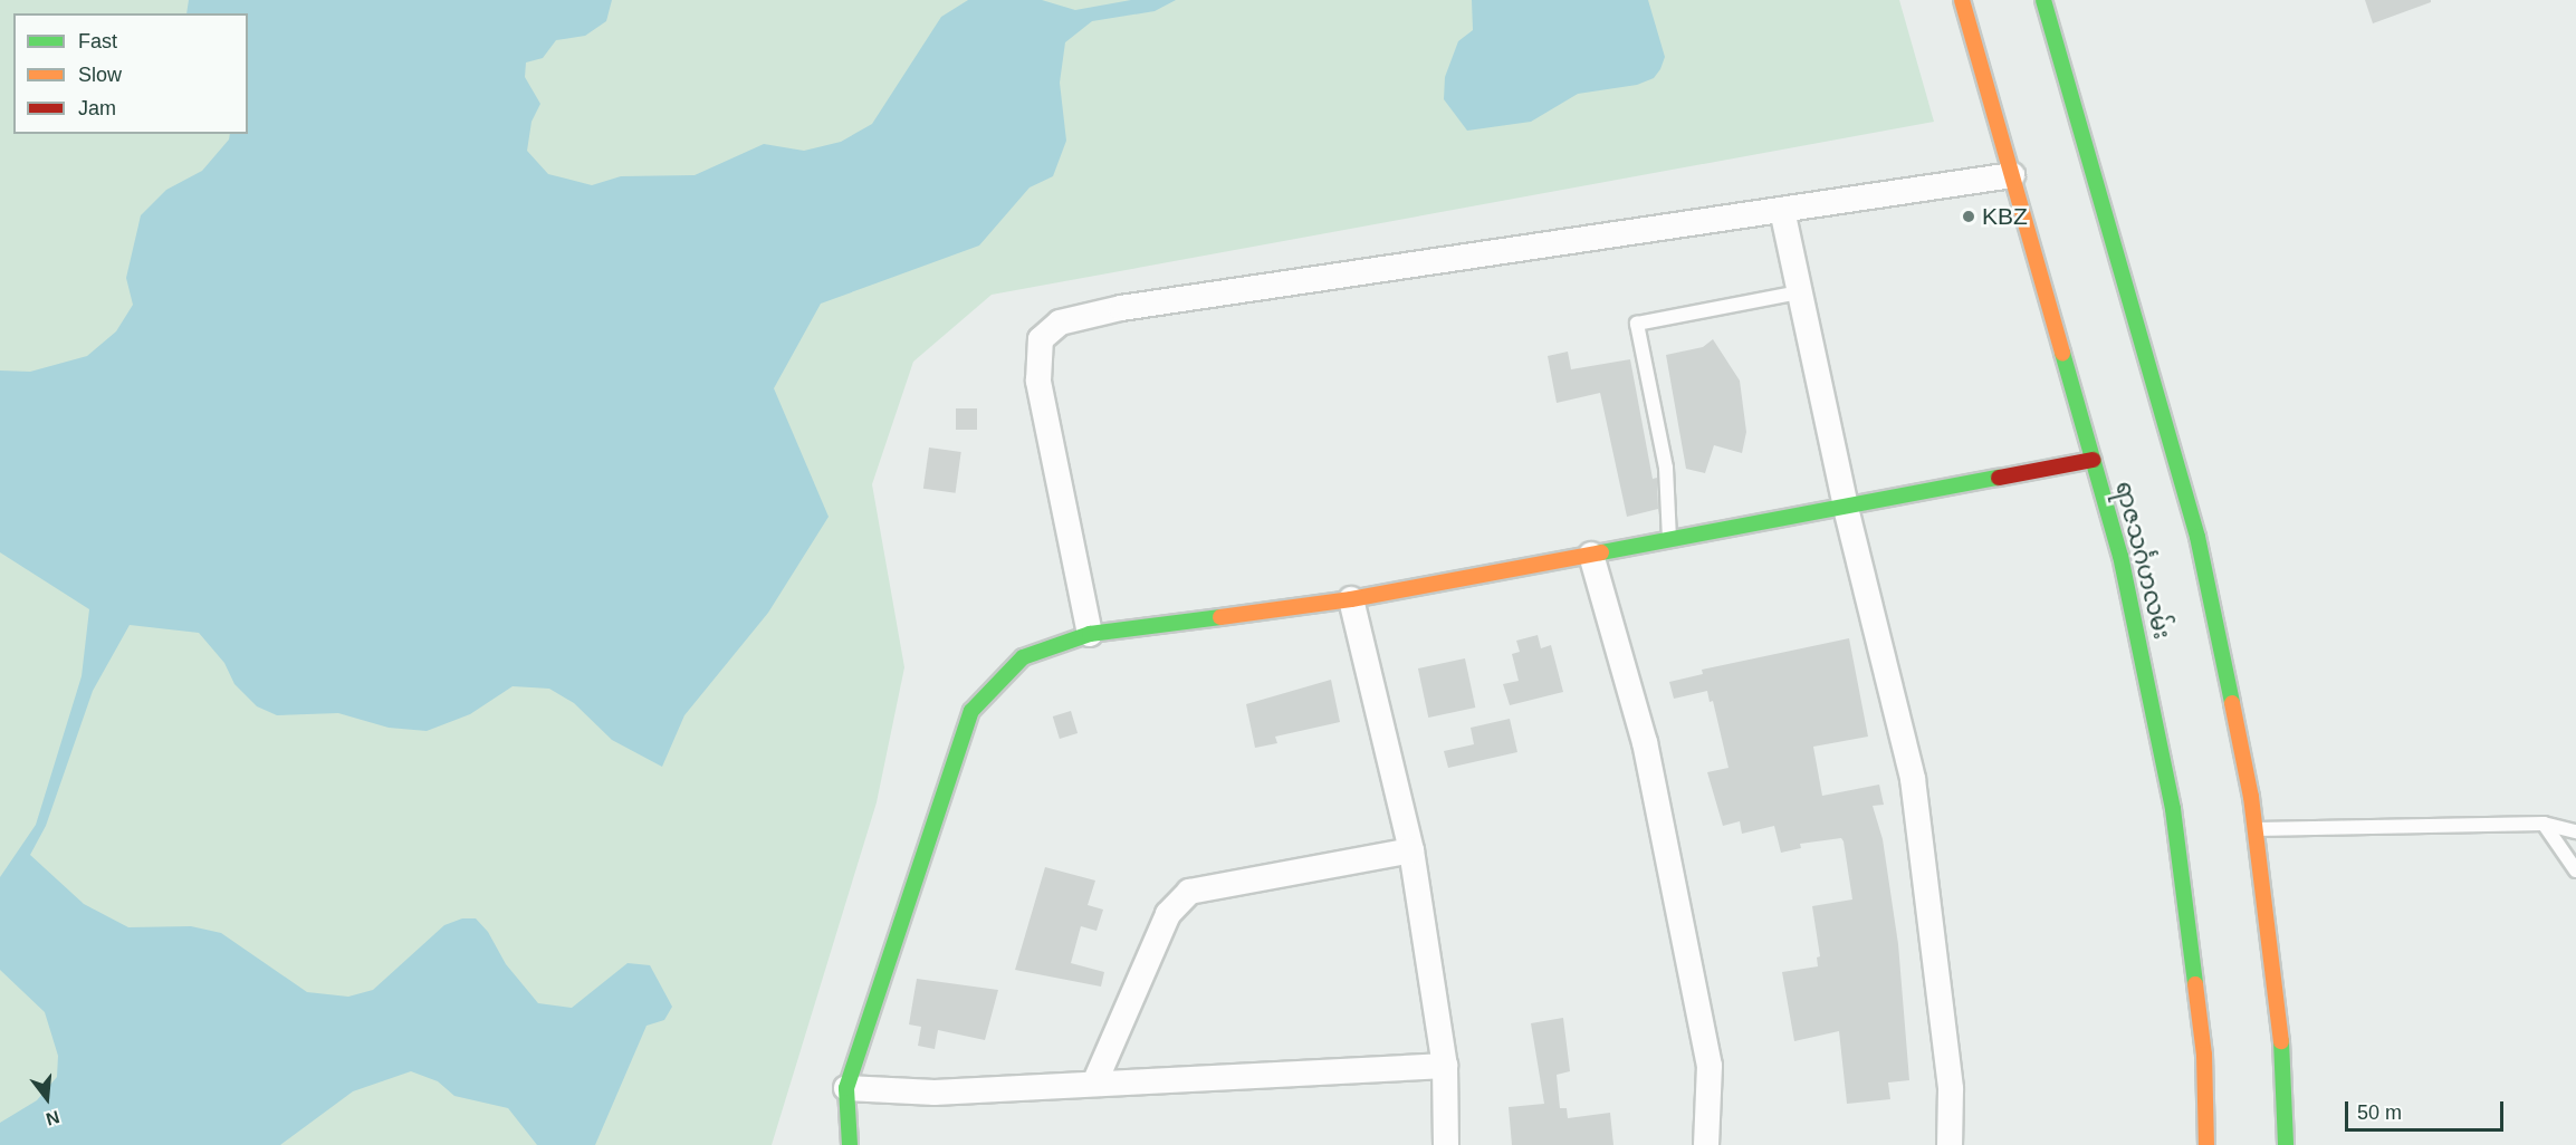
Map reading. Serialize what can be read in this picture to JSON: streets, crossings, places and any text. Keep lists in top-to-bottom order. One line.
{"streets":{"main road":["ရာဇသင်္ဂဟလမ်း"]},"places":["KBZ"],"legend":["Fast","Slow","Jam"],"scale_bar":"50 m","north":"bottom"}
